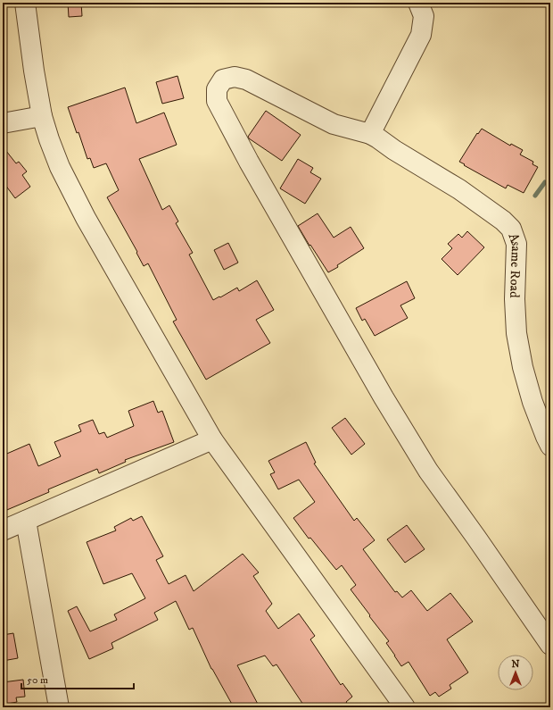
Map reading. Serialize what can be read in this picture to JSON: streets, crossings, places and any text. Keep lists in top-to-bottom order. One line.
{"streets":{"street":["Asame Road"]},"scale_bar":"50 m","north":"top"}
